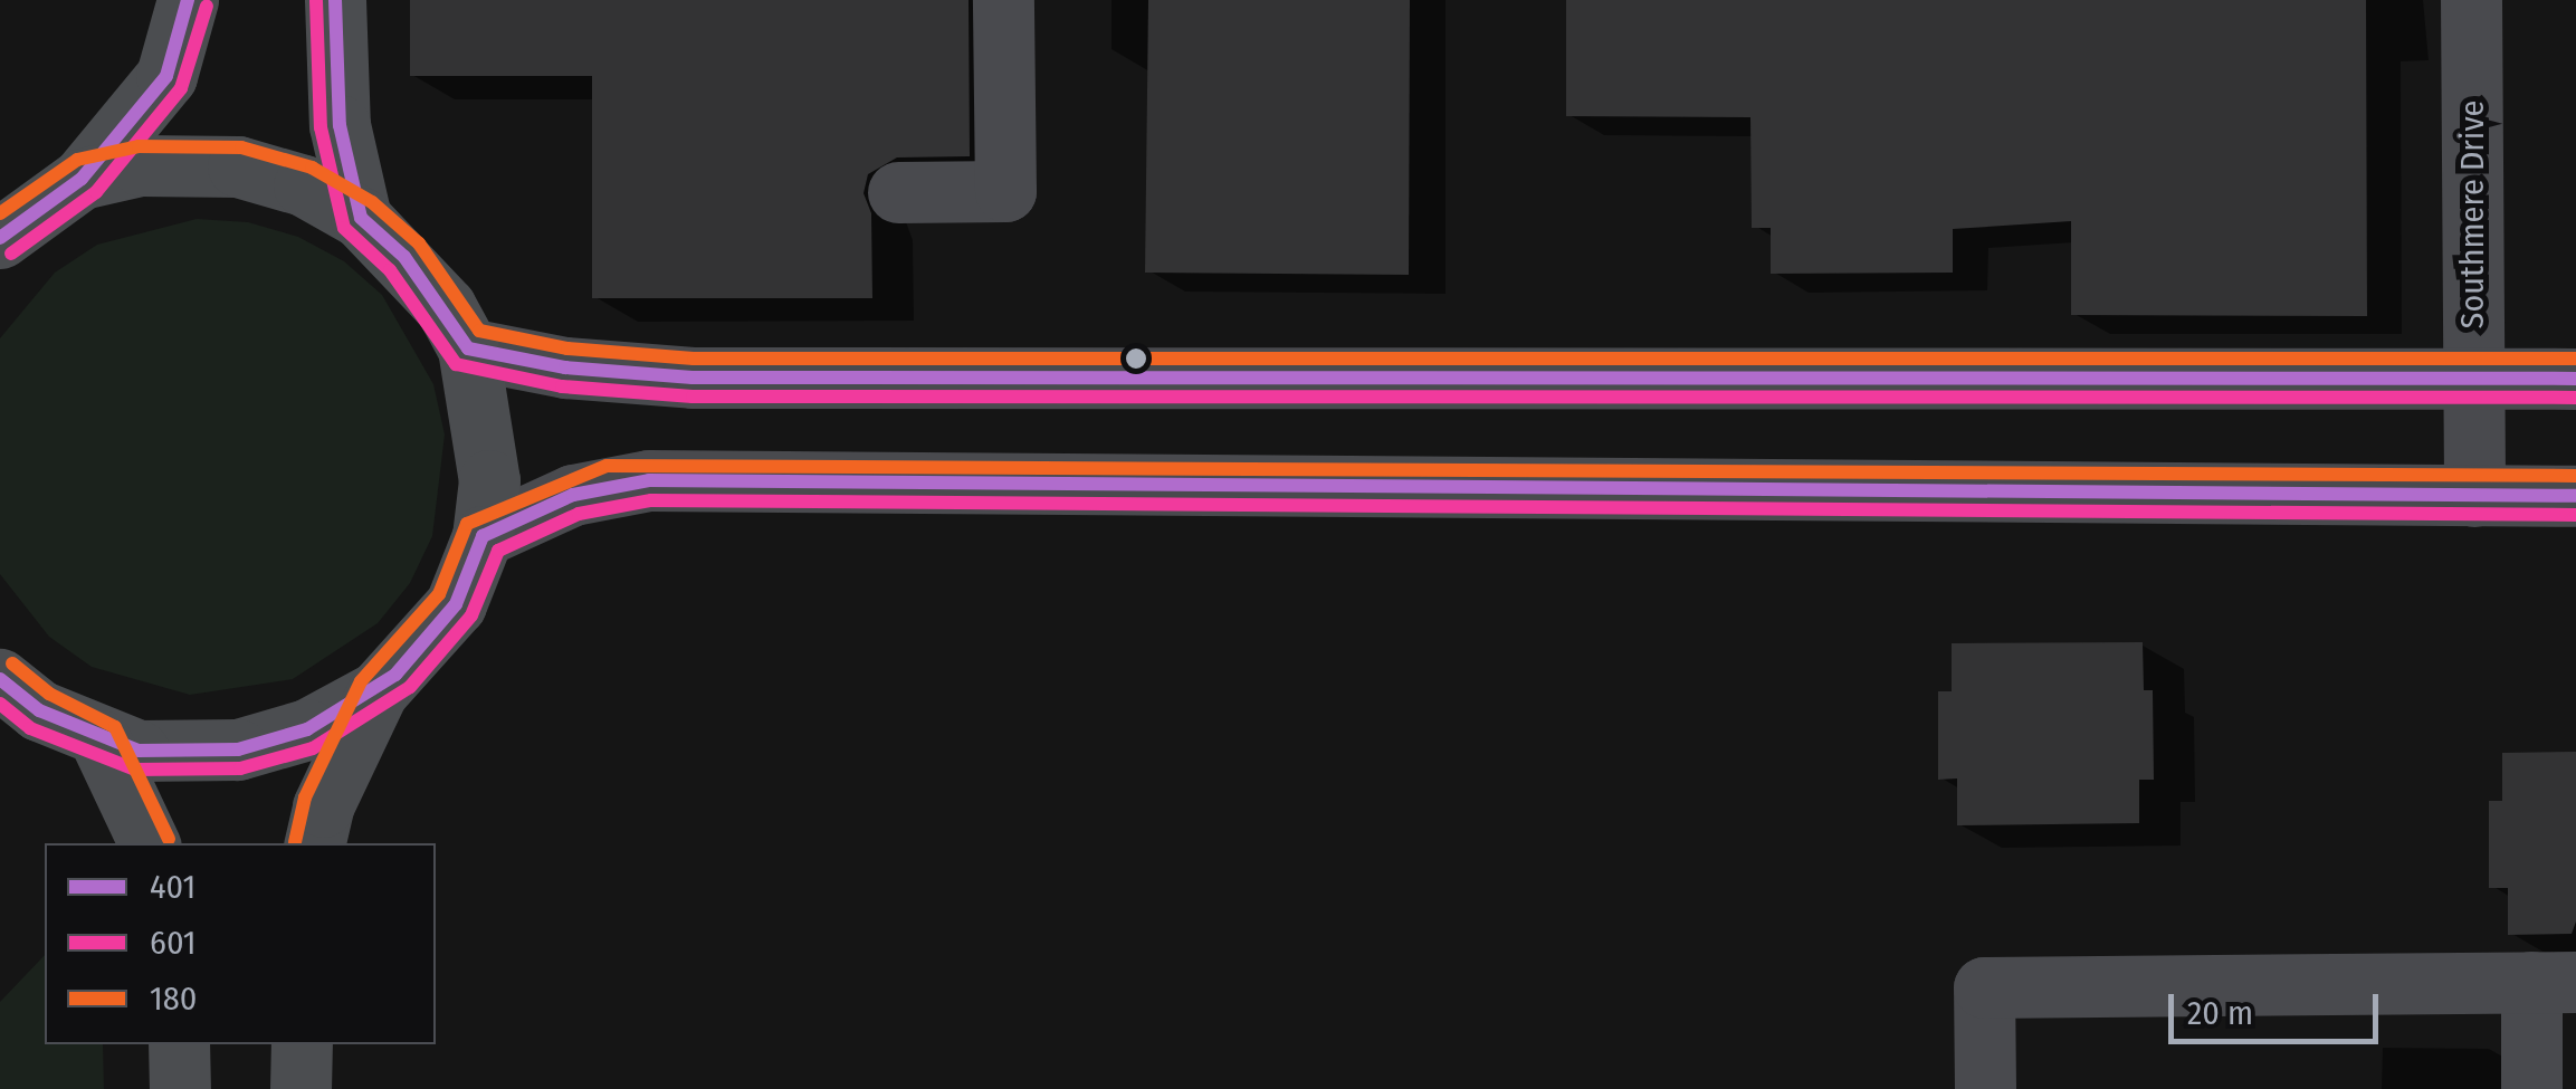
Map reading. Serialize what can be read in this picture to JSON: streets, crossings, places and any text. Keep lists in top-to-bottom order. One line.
{"streets":{"street":["Southmere Drive"]},"lines":["transit line 401","transit line 601","transit line 180"],"legend":["401","601","180"],"scale_bar":"20 m"}
